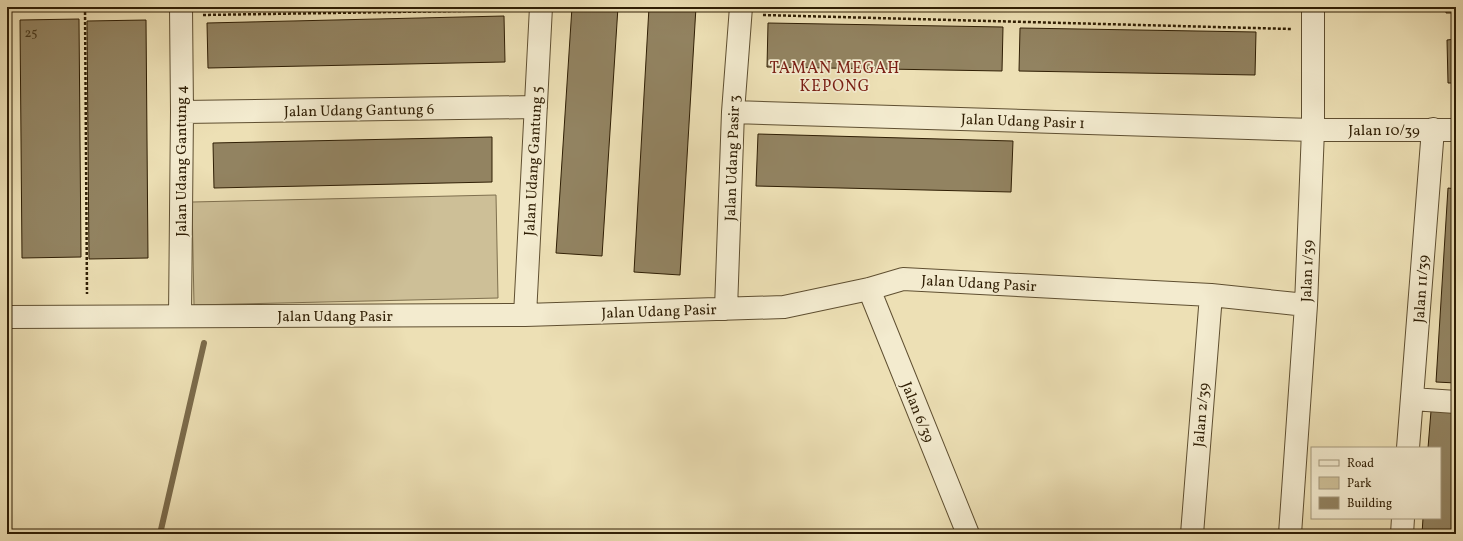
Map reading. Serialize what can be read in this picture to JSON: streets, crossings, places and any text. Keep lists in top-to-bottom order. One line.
{"streets":{"street":["Jalan Udang Gantung 6","Jalan Udang Pasir 1","Jalan 10/39","Jalan Udang Pasir 3","Jalan Udang Gantung 4","Jalan Udang Gantung 5","Jalan 1/39","Jalan Udang Pasir","Jalan 11/39","Jalan 6/39","Jalan 2/39"]},"crossings":[["Jalan Udang Gantung 6","Jalan Udang Gantung 4"],["Jalan Udang Gantung 6","Jalan Udang Gantung 5"],["Jalan Udang Pasir 1","Jalan 10/39"],["Jalan Udang Pasir 1","Jalan Udang Pasir 3"],["Jalan Udang Pasir 1","Jalan 1/39"],["Jalan 10/39","Jalan 1/39"],["Jalan 10/39","Jalan 11/39"],["Jalan Udang Pasir 3","Jalan Udang Pasir"],["Jalan Udang Gantung 4","Jalan Udang Pasir"],["Jalan Udang Gantung 5","Jalan Udang Pasir"],["Jalan 1/39","Jalan Udang Pasir"],["Jalan Udang Pasir","Jalan 6/39"],["Jalan Udang Pasir","Jalan 2/39"]],"districts":["TAMAN MEGAH KEPONG"],"house_numbers":["25"],"legend":["Road","Park","Building"]}
